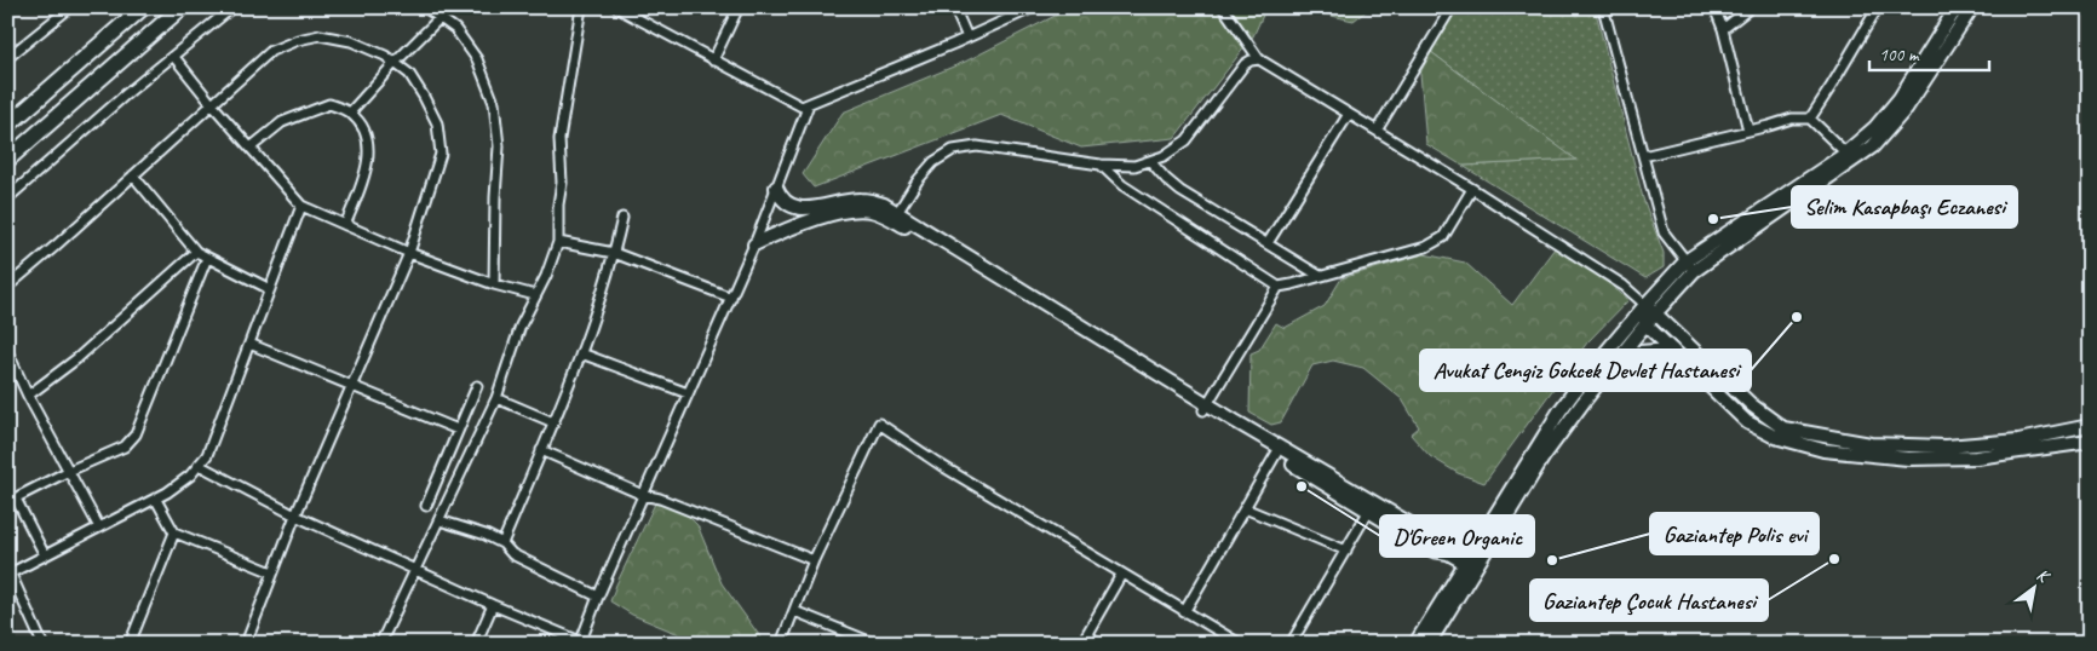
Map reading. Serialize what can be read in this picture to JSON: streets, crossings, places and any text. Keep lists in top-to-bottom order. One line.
{"places":["Selim Kasapbaşı Eczanesi","Avukat Cengiz Gokcek Devlet Hastanesi","D'Green Organic","Gaziantep Çocuk Hastanesi","Gaziantep Polis evi"],"scale_bar":"100 m","north":"top right"}
